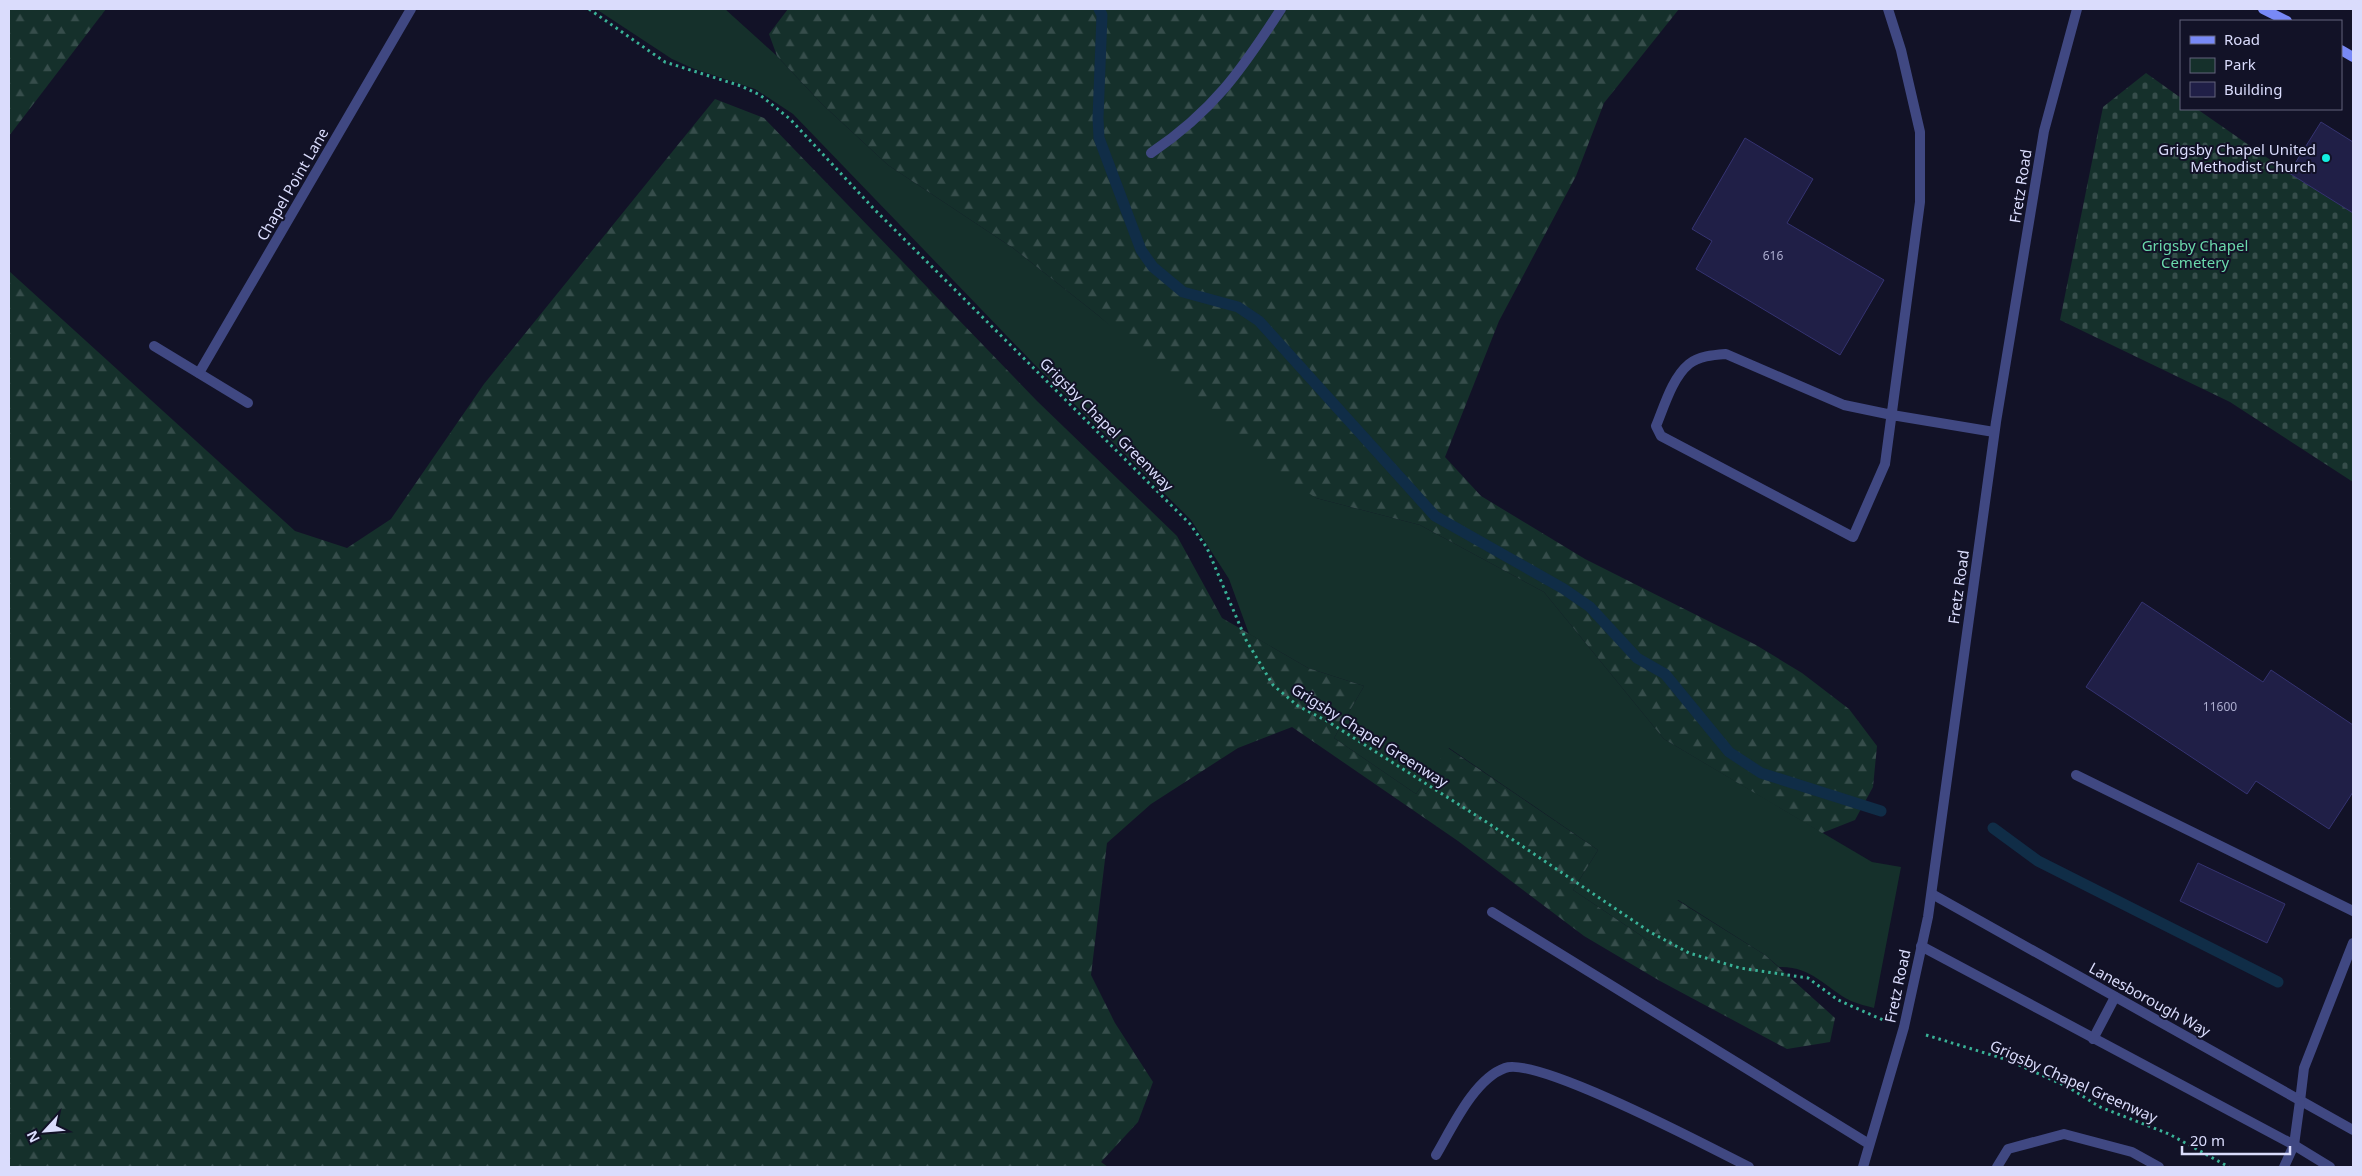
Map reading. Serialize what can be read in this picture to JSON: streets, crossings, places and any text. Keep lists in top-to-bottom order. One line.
{"streets":{"street":["Chapel Point Lane","Fretz Road","Lanesborough Way"],"path":["Grigsby Chapel Greenway"]},"crossings":[["Fretz Road","Grigsby Chapel Greenway"],["Fretz Road","Lanesborough Way"]],"parks":["Grigsby Chapel Cemetery"],"places":["Grigsby Chapel United Methodist Church"],"house_numbers":["616","11600"],"legend":["Road","Park","Building"],"scale_bar":"20 m","north":"bottom left"}
